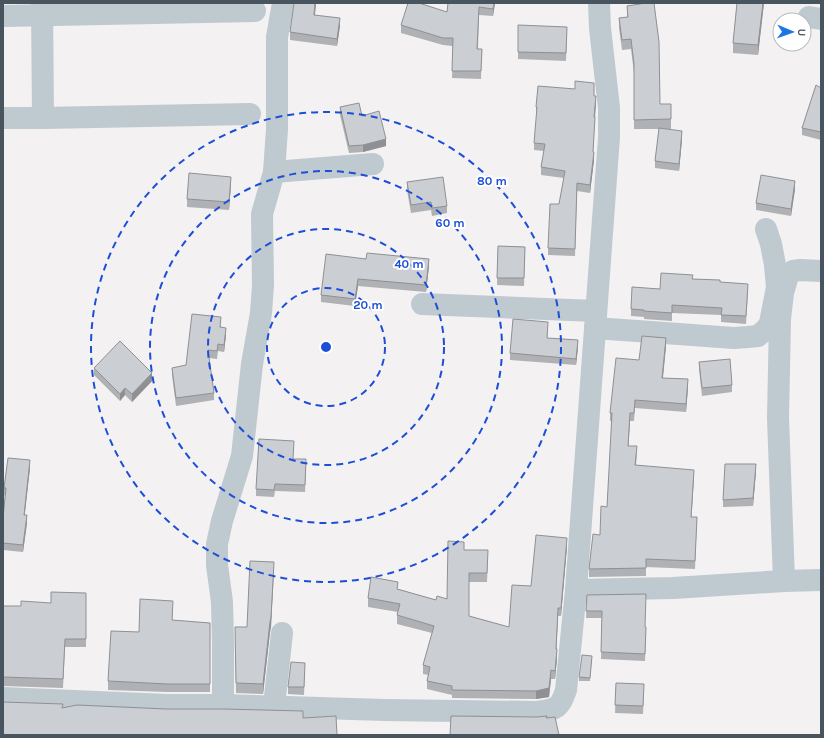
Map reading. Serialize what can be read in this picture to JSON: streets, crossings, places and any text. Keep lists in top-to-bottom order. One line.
{"north":"right","rings":["80 m","60 m","40 m","20 m"]}
